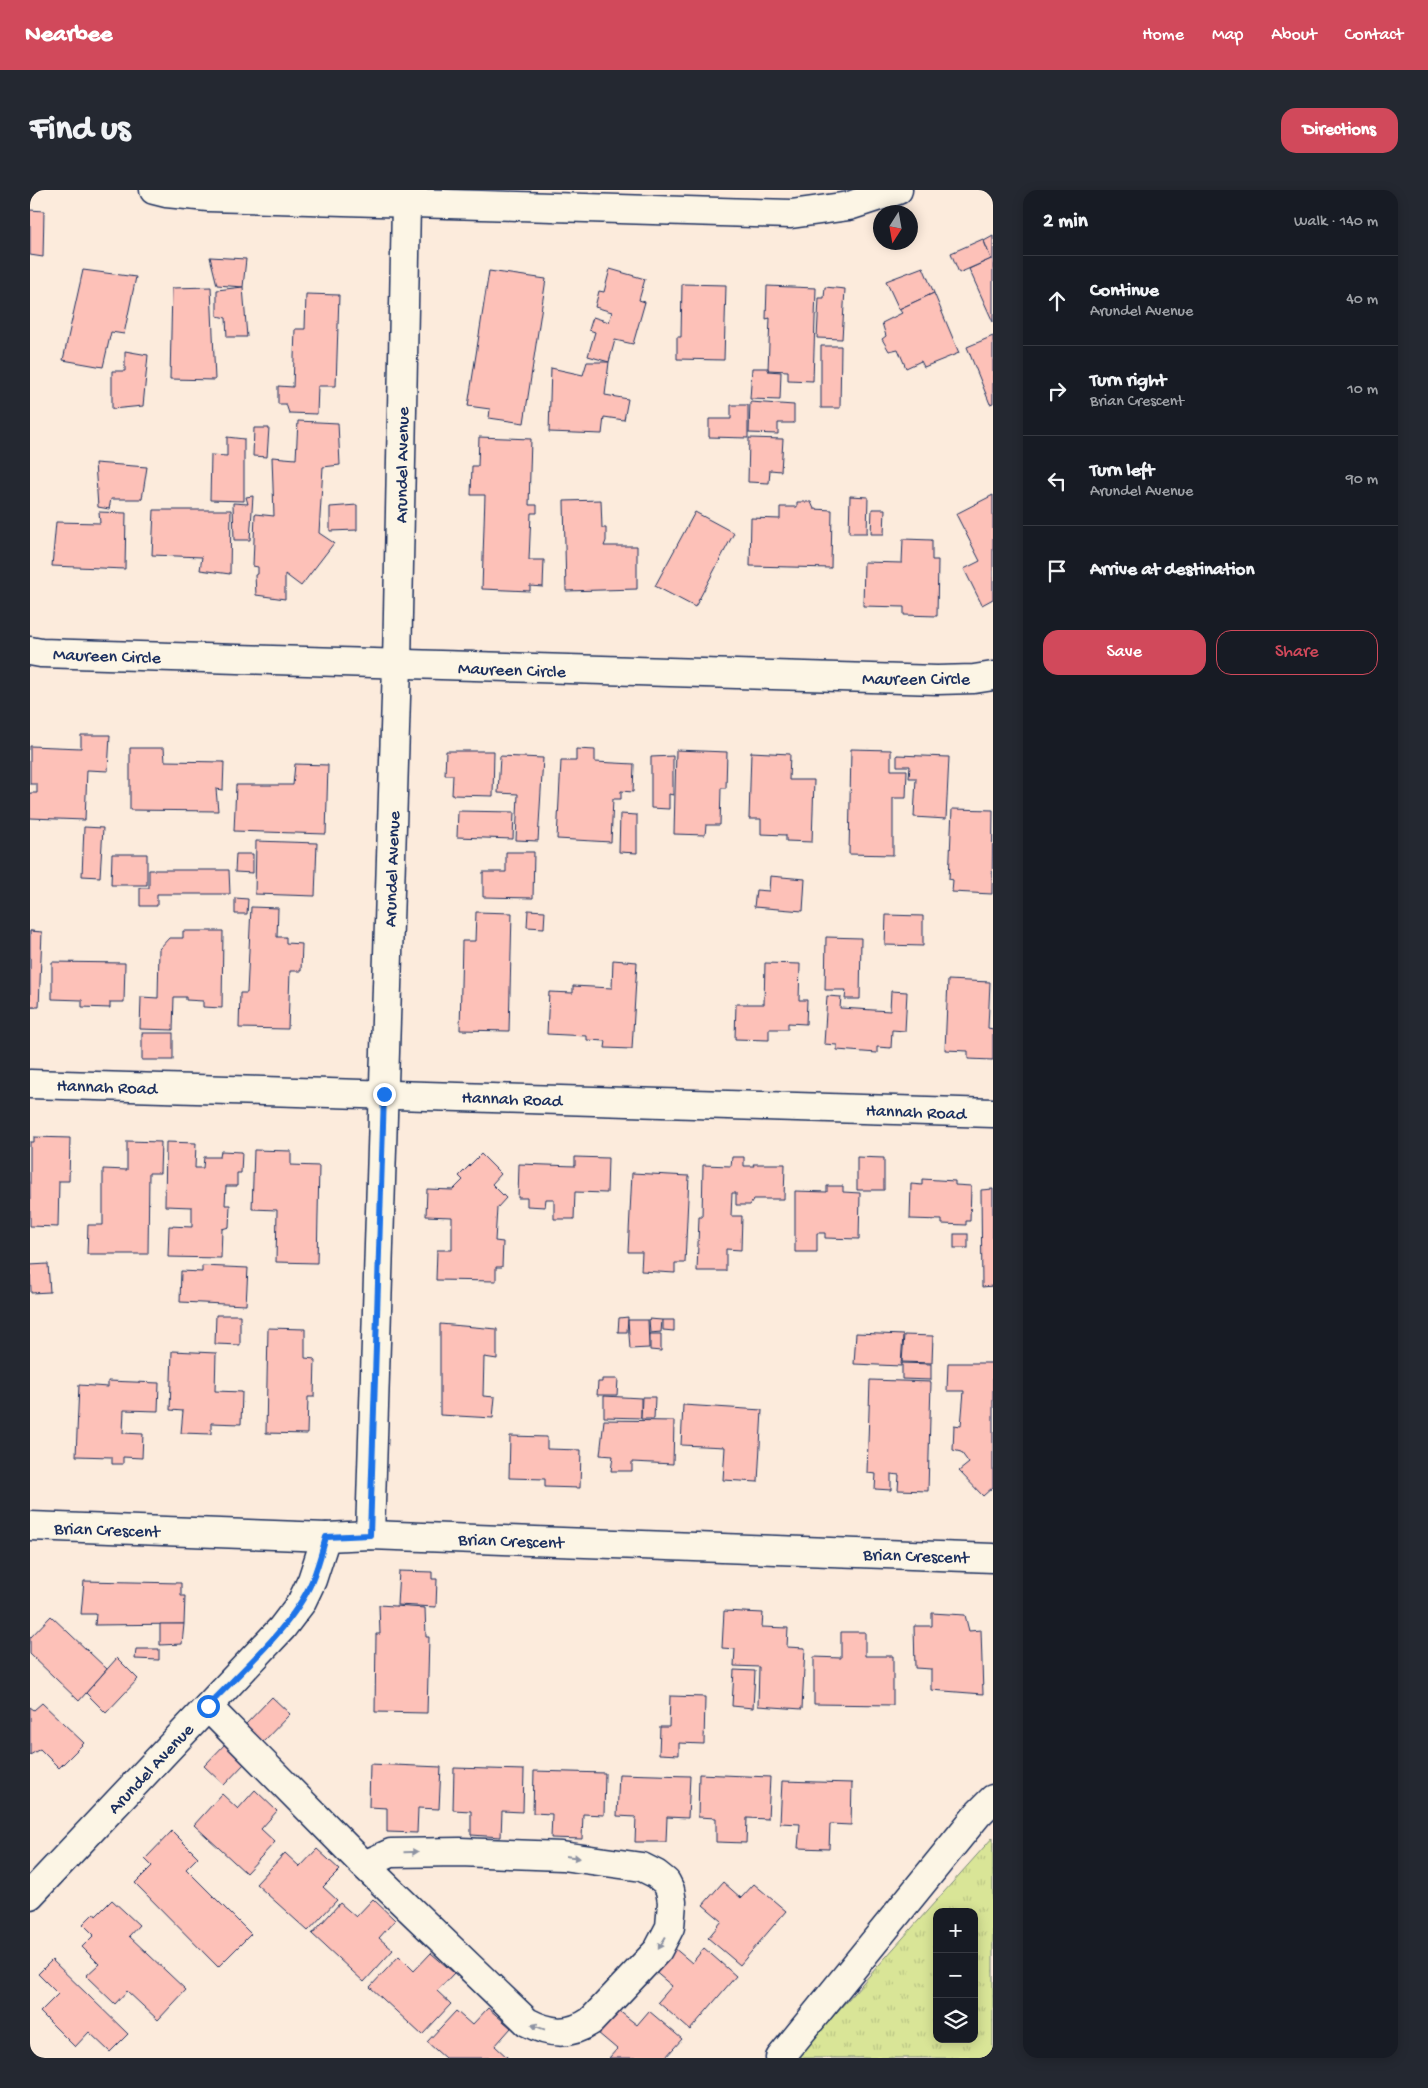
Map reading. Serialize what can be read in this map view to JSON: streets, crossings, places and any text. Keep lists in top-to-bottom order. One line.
{"streets":{"street":["Arundel Avenue","Maureen Circle","Hannah Road","Brian Crescent"]},"crossings":[["Arundel Avenue","Maureen Circle"],["Arundel Avenue","Hannah Road"],["Arundel Avenue","Brian Crescent"]],"north":"bottom","page":{"header":"Nearbee","nav":["Home","Map","About","Contact"],"buttons":["Directions",["Save","Share"]],"title":"Find us","heading":["2 min","Walk · 140 m"],"list":[["Continue","Arundel Avenue","40 m"],["Turn right","Brian Crescent","10 m"],["Turn left","Arundel Avenue","90 m"],"Arrive at destination"],"map_buttons":["+","−"]}}
